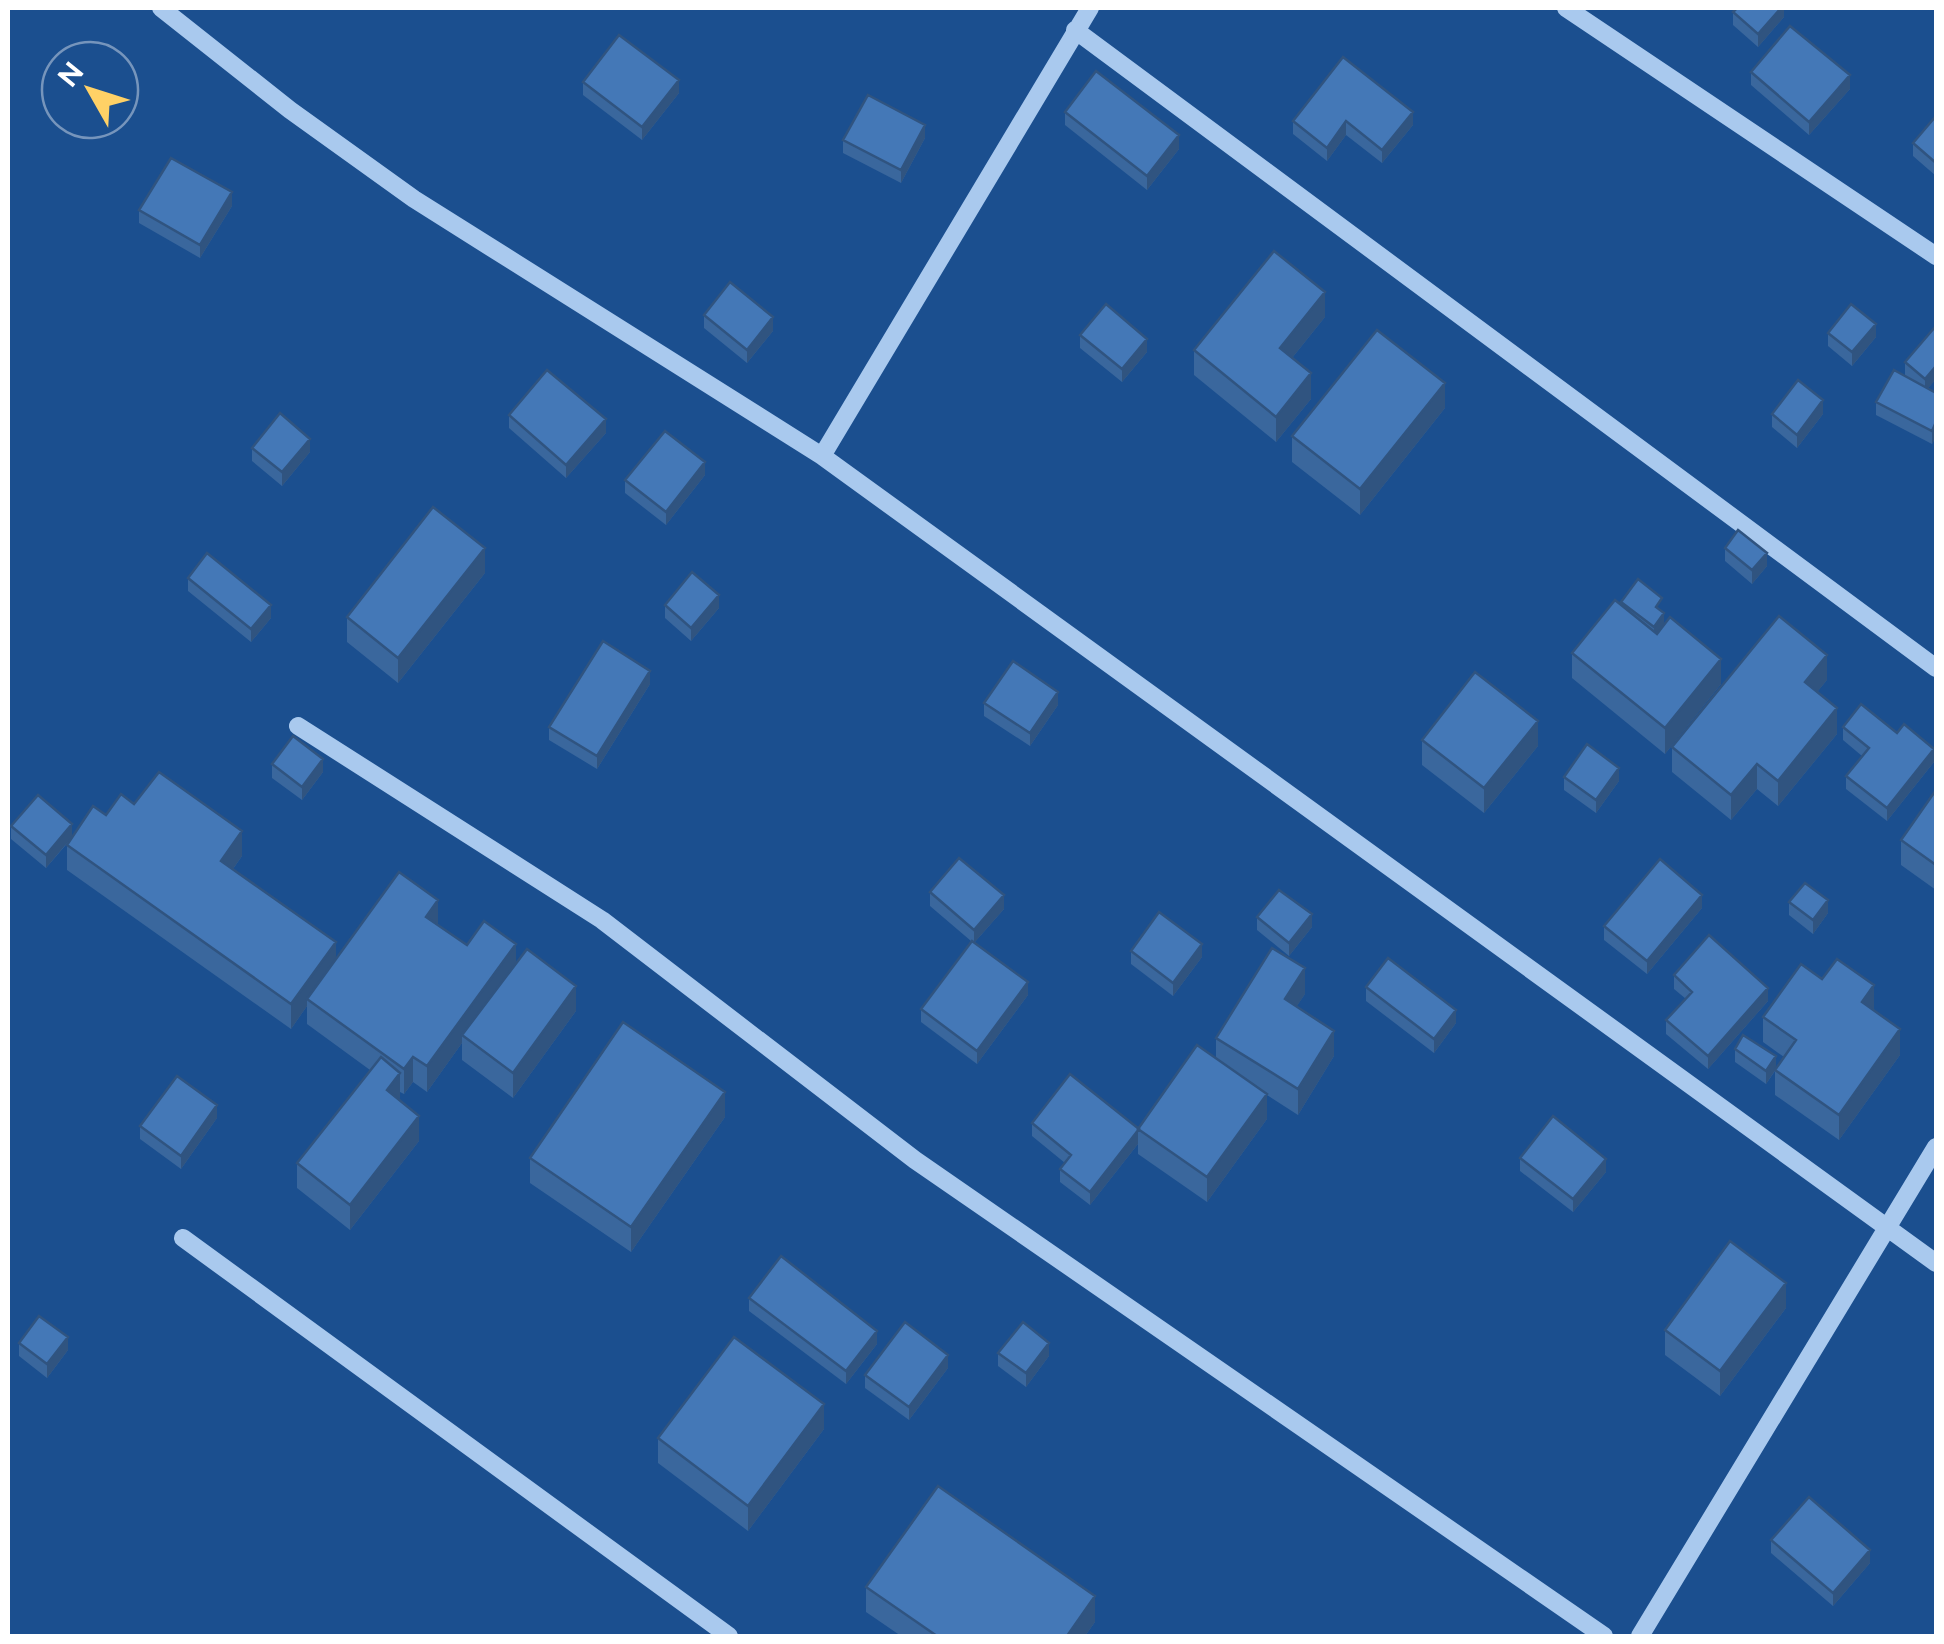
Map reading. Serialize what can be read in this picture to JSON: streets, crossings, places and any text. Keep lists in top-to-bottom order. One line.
{"north":"top left"}
